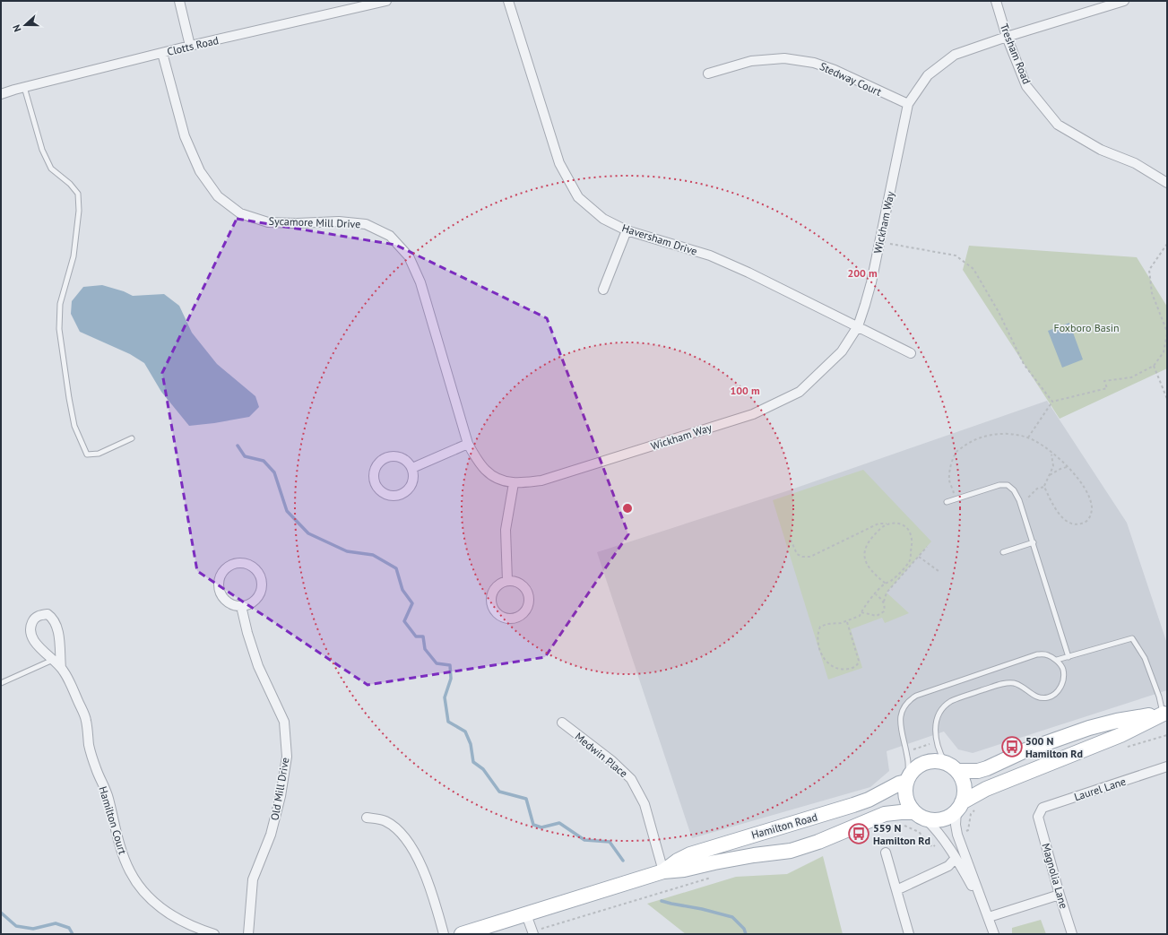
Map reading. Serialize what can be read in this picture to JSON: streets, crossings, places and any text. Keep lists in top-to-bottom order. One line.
{"streets":{"main road":["Hamilton Road"],"street":["Clotts Road","Tresham Road","Stedway Court","Sycamore Mill Drive","Wickham Way","Haversham Drive","Medwin Place","Old Mill Drive","Laurel Lane","Hamilton Court","Magnolia Lane"]},"crossings":[["Clotts Road","Sycamore Mill Drive"],["Tresham Road","Wickham Way"],["Stedway Court","Wickham Way"],["Sycamore Mill Drive","Wickham Way"],["Wickham Way","Haversham Drive"],["Medwin Place","Hamilton Road"],["Laurel Lane","Magnolia Lane"]],"parks":["Foxboro Basin"],"places":{"bus stop":["500 N Hamilton Rd","559 N Hamilton Rd"]},"north":"left","rings":["200 m","100 m"]}
